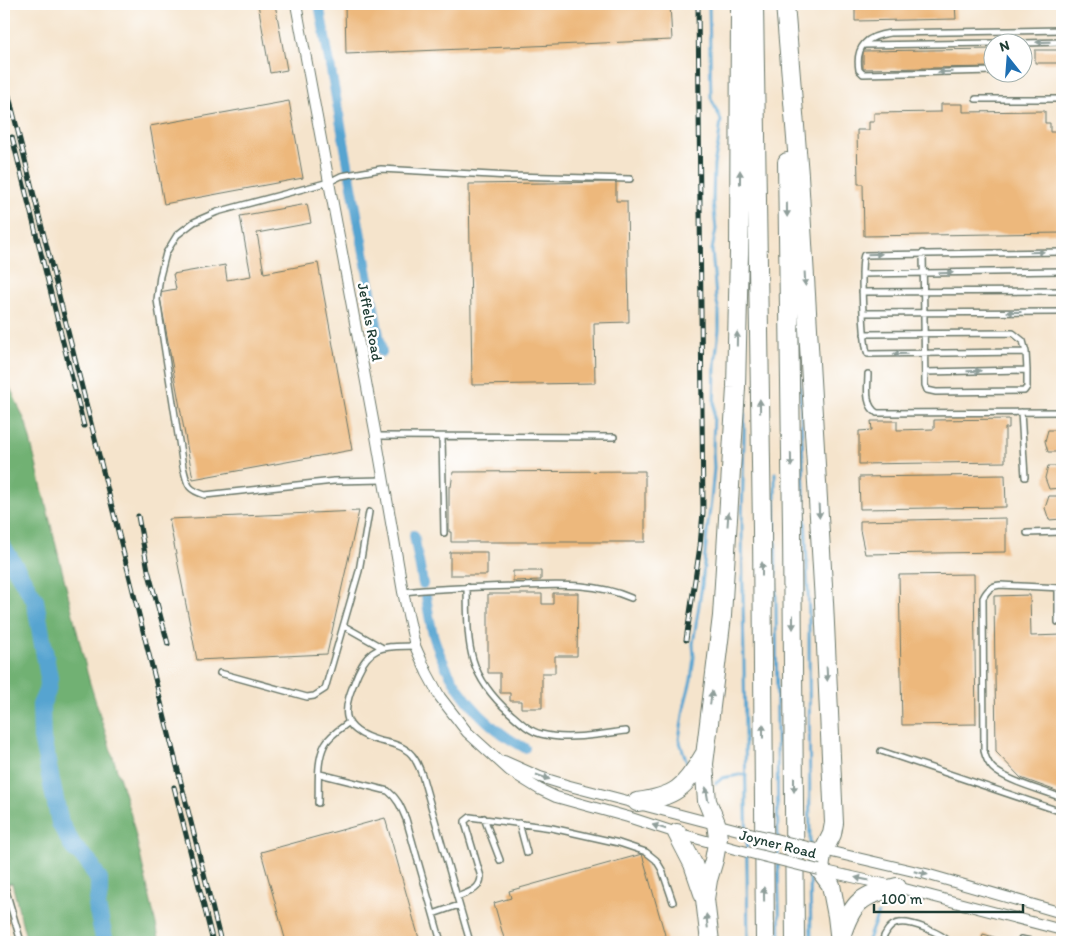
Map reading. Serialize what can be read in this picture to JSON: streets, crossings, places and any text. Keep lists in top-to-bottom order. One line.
{"streets":{"street":["Jeffels Road","Joyner Road"]},"crossings":[["Jeffels Road","Joyner Road"]],"scale_bar":"100 m","north":"top"}
